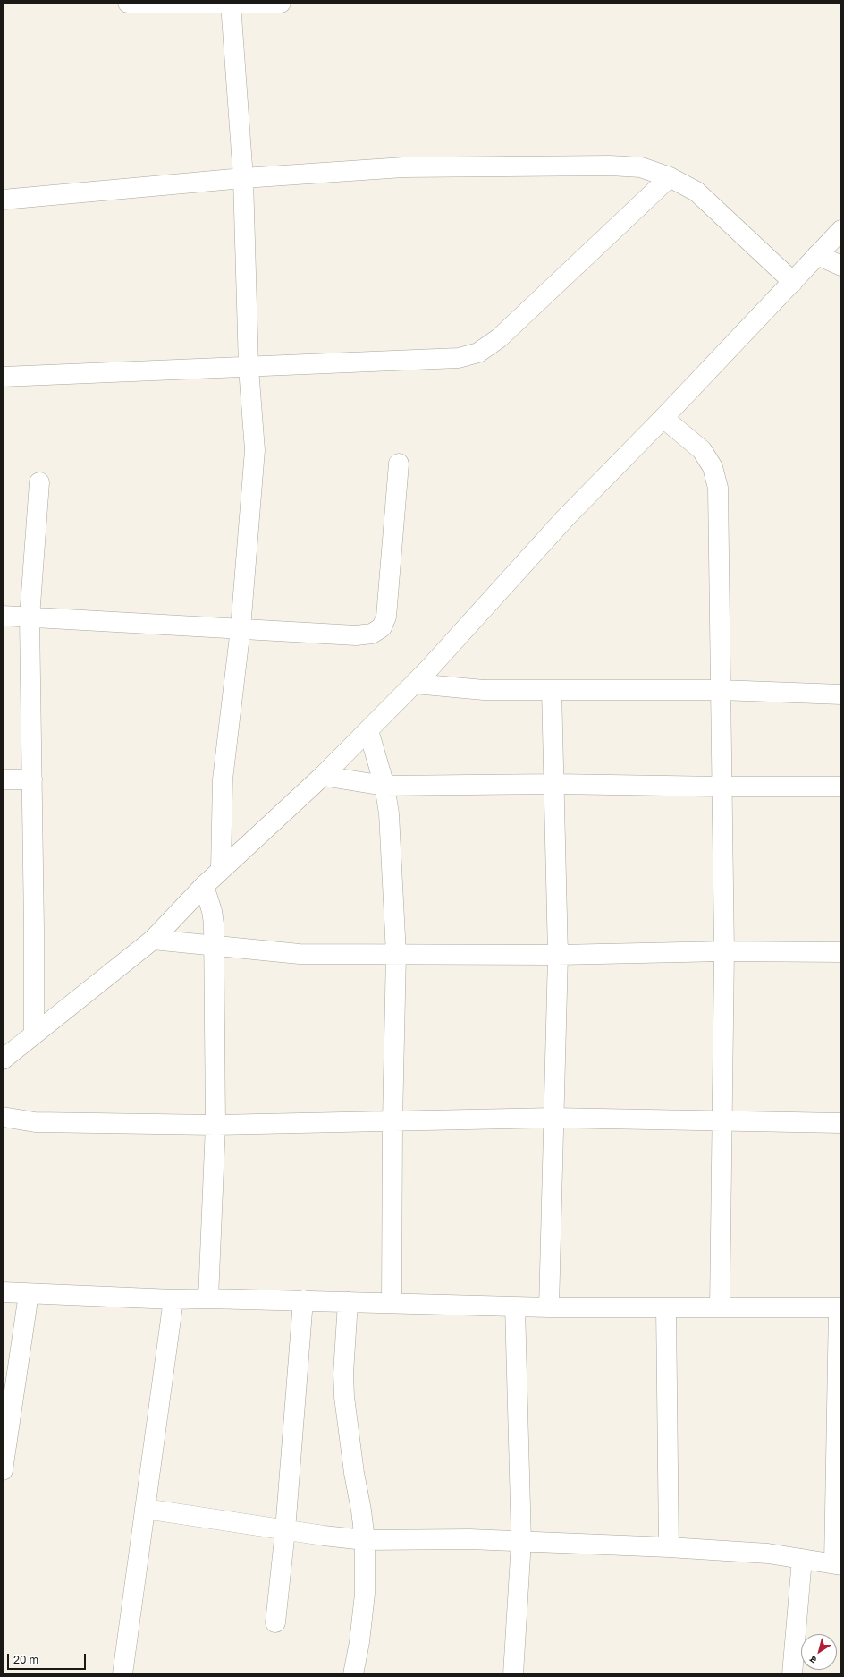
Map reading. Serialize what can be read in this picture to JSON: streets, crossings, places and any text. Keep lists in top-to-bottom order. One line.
{"scale_bar":"20 m","north":"bottom left"}
